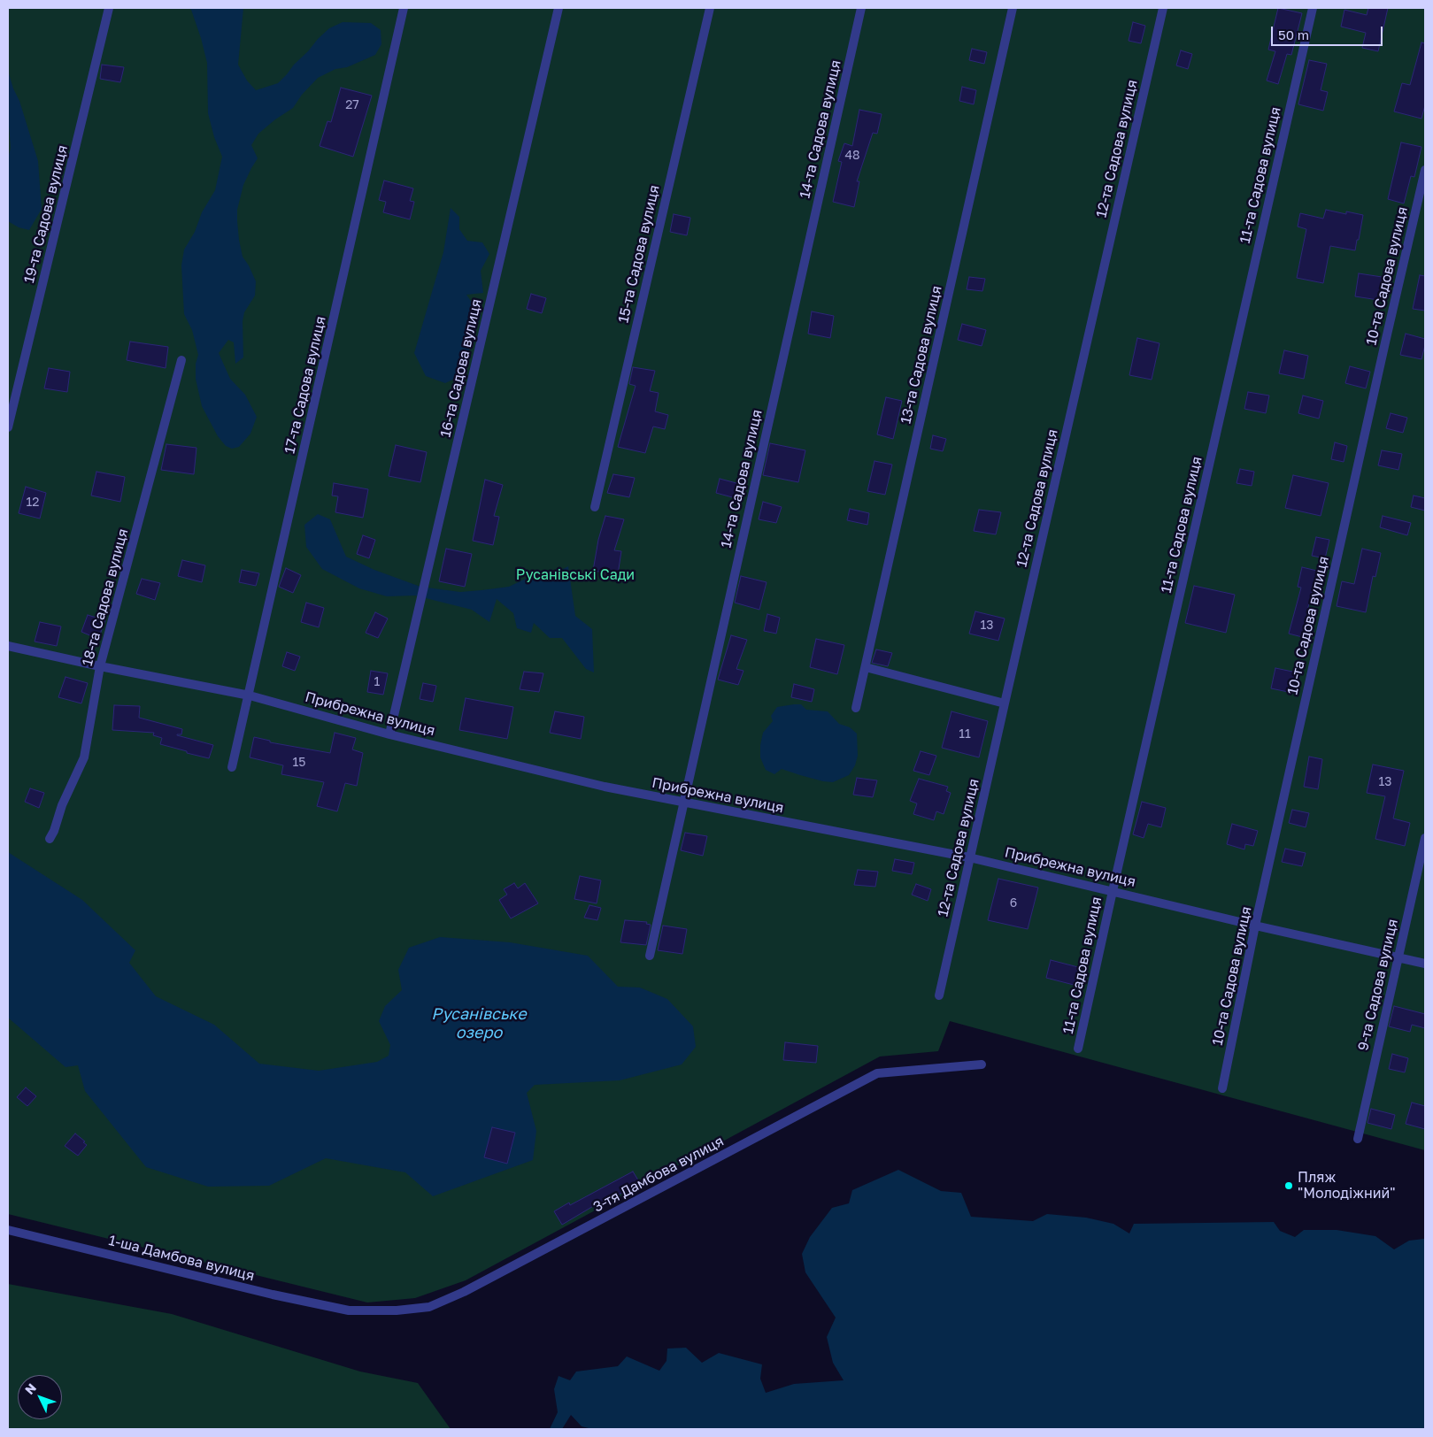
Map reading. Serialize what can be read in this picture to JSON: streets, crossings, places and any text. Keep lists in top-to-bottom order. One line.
{"streets":{"street":["14-та Садова вулиця","12-та Садова вулиця","11-та Садова вулиця","19-та Садова вулиця","15-та Садова вулиця","10-та Садова вулиця","13-та Садова вулиця","16-та Садова вулиця","17-та Садова вулиця","18-та Садова вулиця","Прибрежна вулиця","9-та Садова вулиця","3-тя Дамбова вулиця","1-ша Дамбова вулиця"]},"crossings":[["14-та Садова вулиця","Прибрежна вулиця"],["12-та Садова вулиця","Прибрежна вулиця"],["11-та Садова вулиця","Прибрежна вулиця"],["10-та Садова вулиця","Прибрежна вулиця"],["16-та Садова вулиця","Прибрежна вулиця"],["17-та Садова вулиця","Прибрежна вулиця"],["18-та Садова вулиця","Прибрежна вулиця"],["Прибрежна вулиця","9-та Садова вулиця"],["3-тя Дамбова вулиця","1-ша Дамбова вулиця"]],"water":["Русанівське озеро"],"parks":["Русанівські Сади"],"places":["Пляж \"Молодіжний\""],"house_numbers":["27","48","12","13","1","11","15","13","6"],"scale_bar":"50 m","north":"top left"}
